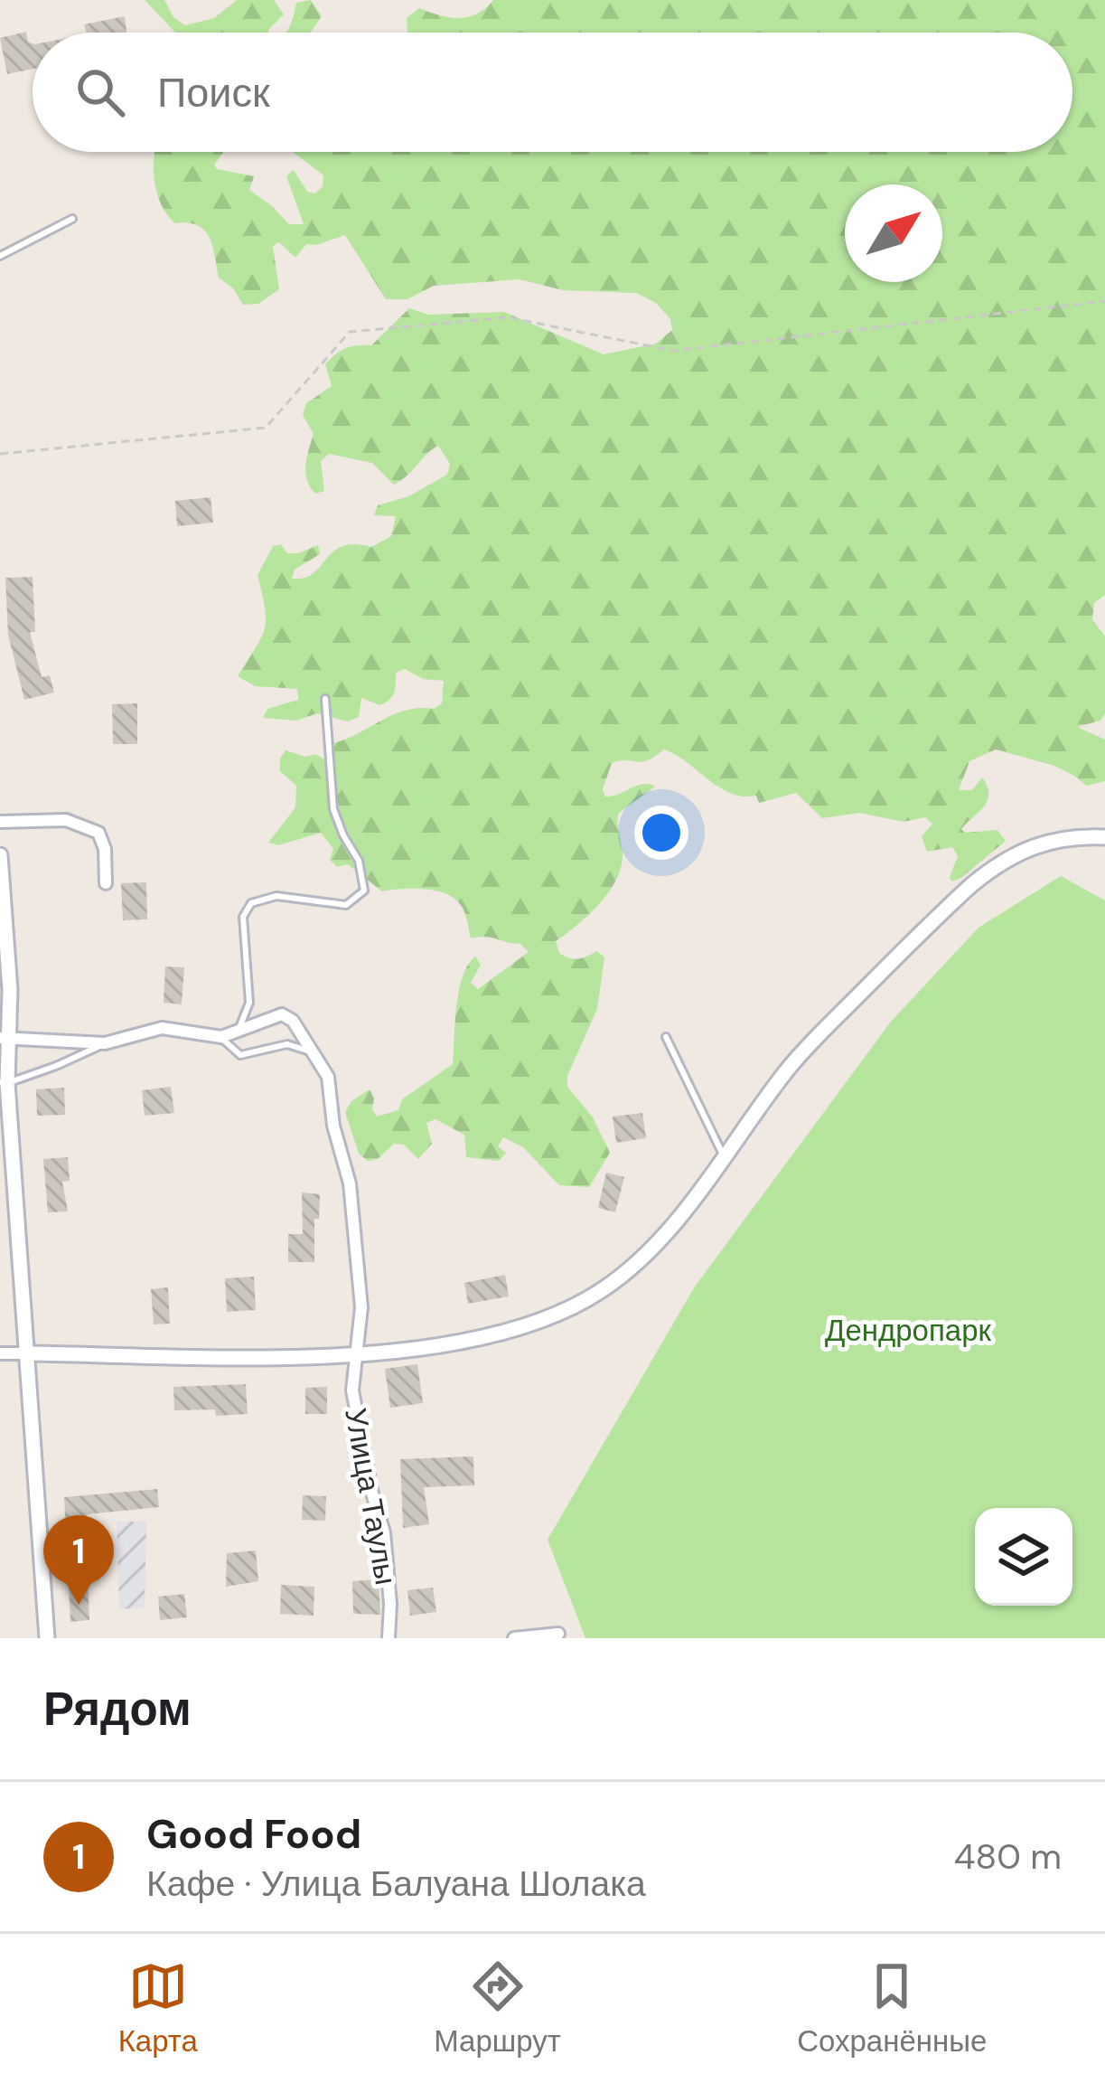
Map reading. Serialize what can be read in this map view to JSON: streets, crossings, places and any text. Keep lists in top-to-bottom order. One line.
{"streets":{"street":["Улица Таулы"]},"parks":["Дендропарк"],"north":"top right","page":{"search":"Поиск","pins":"1","heading":"Рядом","list":[{"mark":"1","name":"Good Food","note":"Кафе · Улица Балуана Шолака","value":"480 m"}],"nav":["Карта","Маршрут","Сохранённые"]}}
